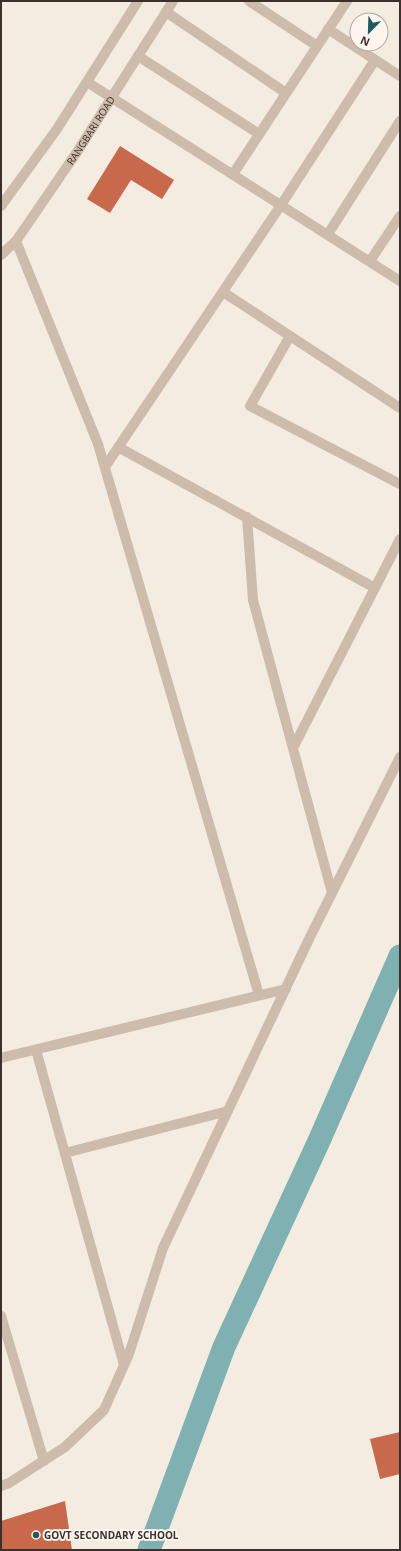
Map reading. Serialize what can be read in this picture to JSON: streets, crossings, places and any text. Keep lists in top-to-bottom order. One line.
{"streets":{"street":["RANGBARI ROAD"]},"places":["GOVT SECONDARY SCHOOL"],"north":"bottom left"}
